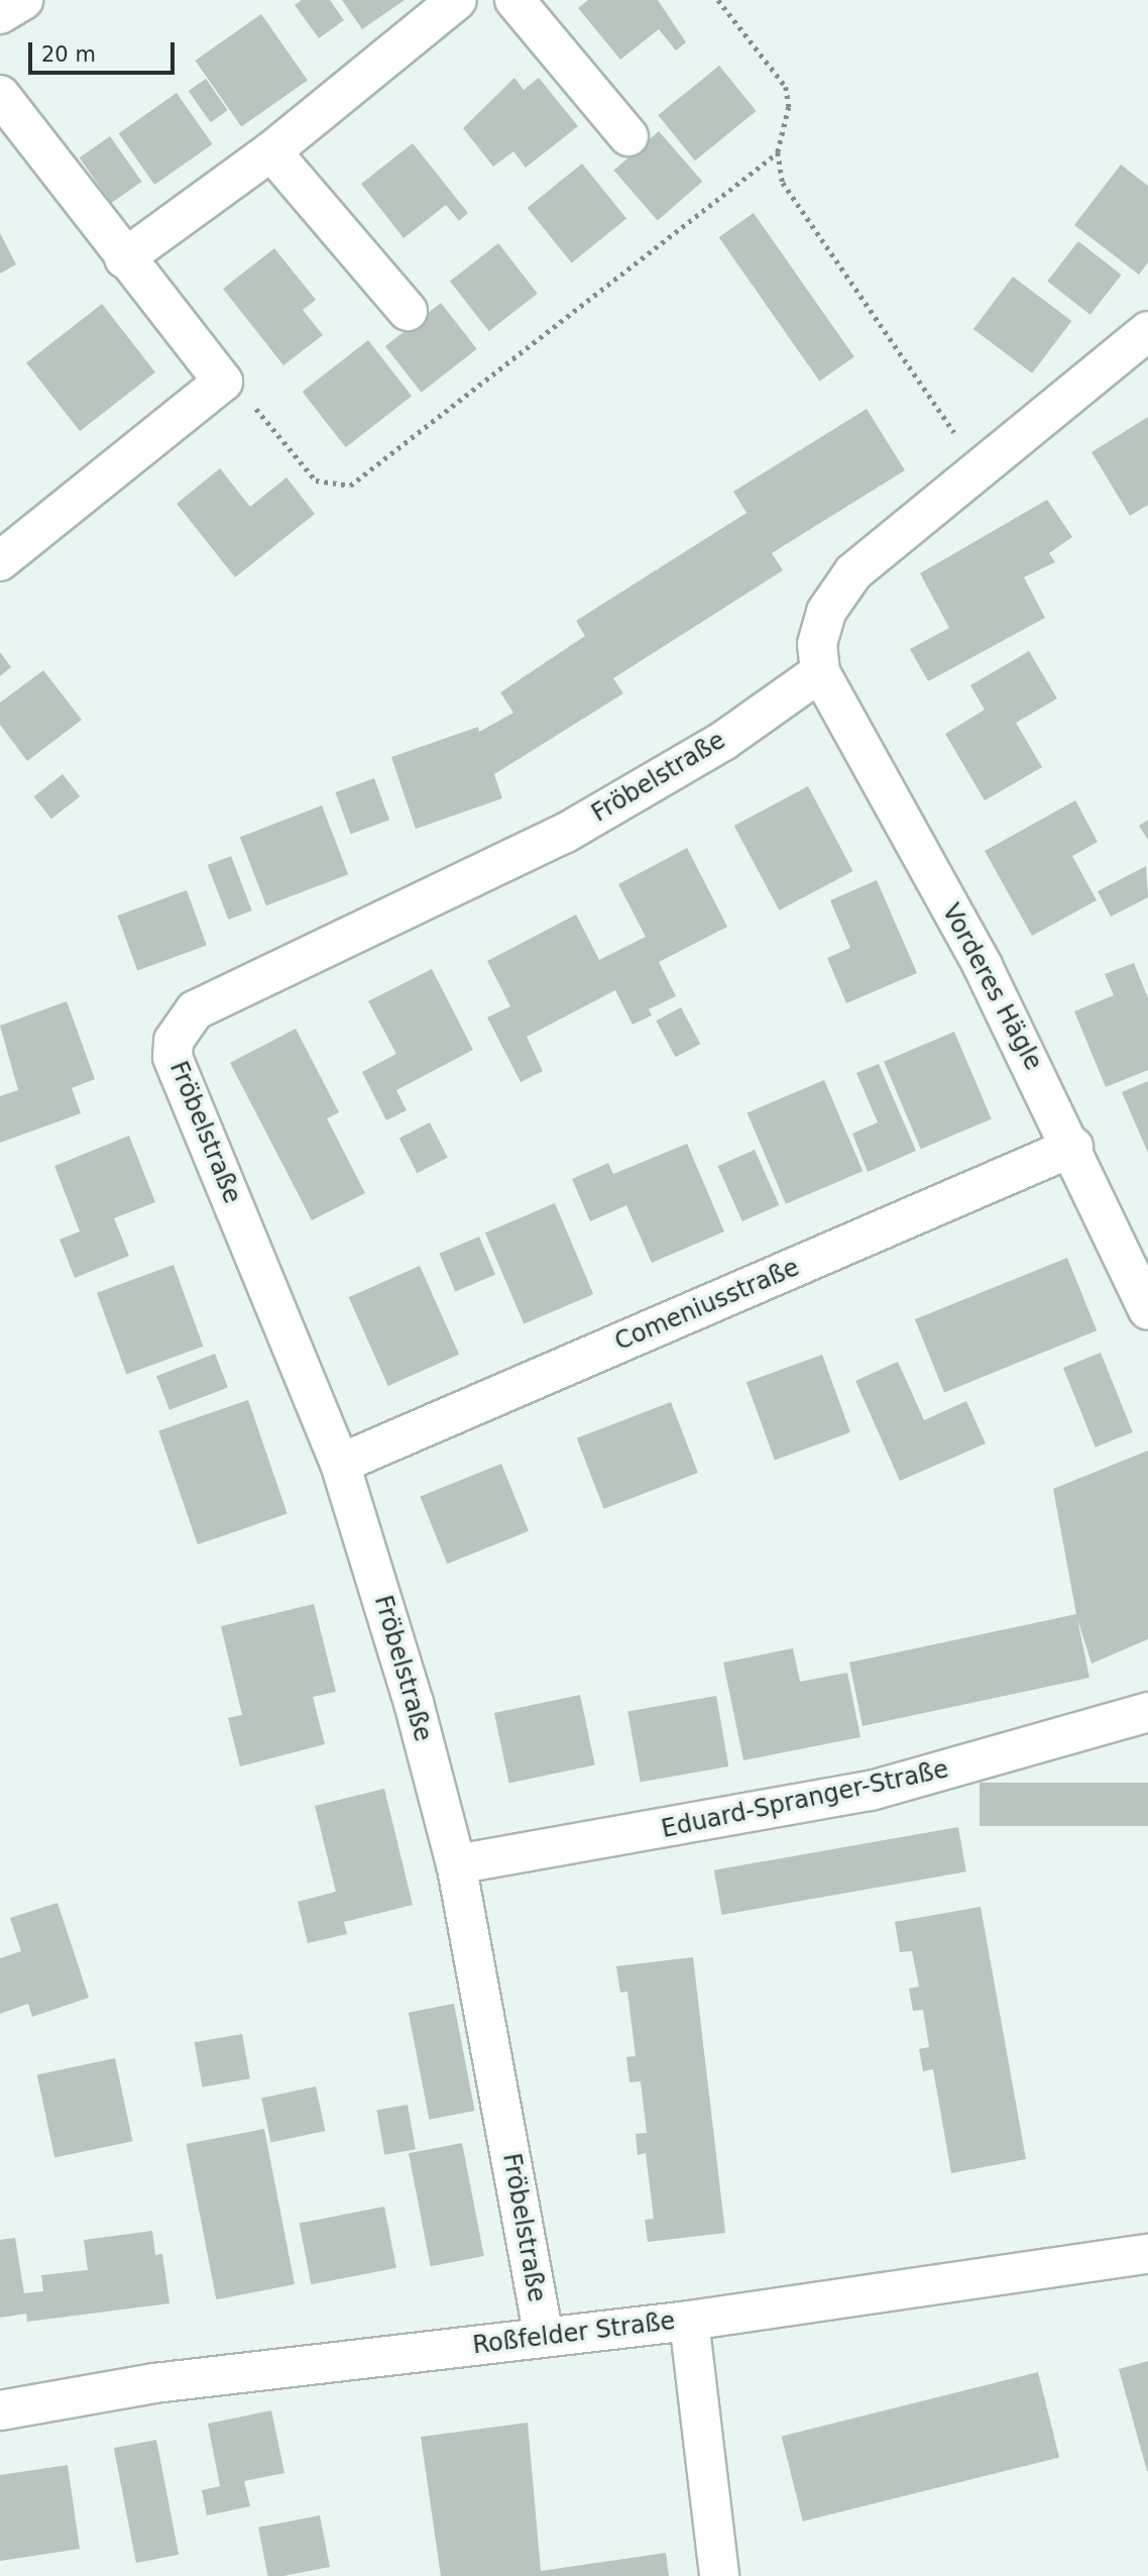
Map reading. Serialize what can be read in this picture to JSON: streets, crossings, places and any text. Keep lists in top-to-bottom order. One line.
{"streets":{"street":["Fröbelstraße","Vorderes Hägle","Comeniusstraße","Eduard-Spranger-Straße","Roßfelder Straße"]},"crossings":[["Fröbelstraße","Vorderes Hägle"],["Fröbelstraße","Comeniusstraße"],["Fröbelstraße","Eduard-Spranger-Straße"],["Fröbelstraße","Roßfelder Straße"],["Vorderes Hägle","Comeniusstraße"]],"scale_bar":"20 m"}
